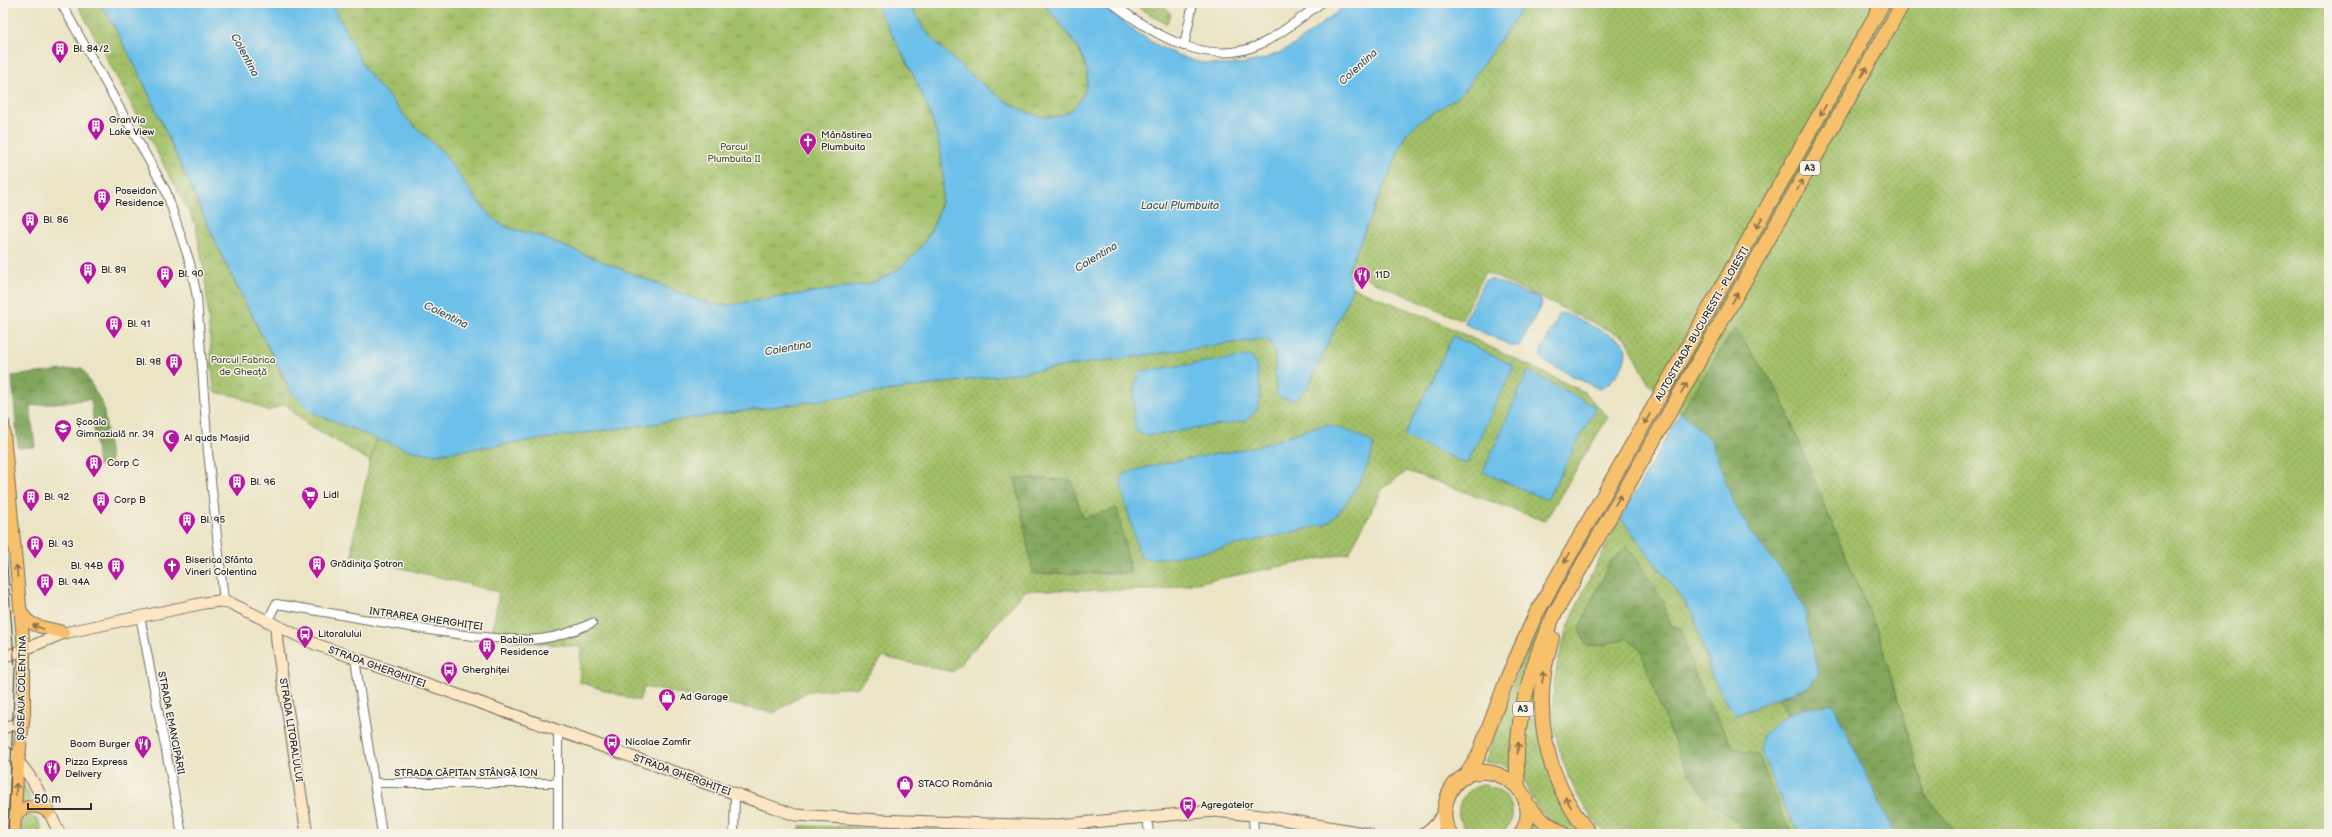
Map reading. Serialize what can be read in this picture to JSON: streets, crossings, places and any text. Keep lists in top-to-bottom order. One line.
{"streets":{"highway":["A3","AUTOSTRADA BUCURESTI - PLOIESTI"],"main road":["STRADA GHERGHIȚEI","ȘOSEAUA COLENTINA","STRADA LITORALULUI"],"street":["INTRAREA GHERGHIȚEI","STRADA EMANCIPĂRII","STRADA CĂPITAN STÂNGĂ ION"]},"crossings":[["A3","AUTOSTRADA BUCURESTI - PLOIESTI"],["INTRAREA GHERGHIȚEI","STRADA GHERGHIȚEI"],["INTRAREA GHERGHIȚEI","STRADA LITORALULUI"],["STRADA GHERGHIȚEI","STRADA LITORALULUI"]],"one_way":["ȘOSEAUA COLENTINA"],"water":["Colentina","Lacul Plumbuita"],"parks":["Parcul Plumbuita II","Parcul Fabrica de Gheață"],"places":{"building":["Bl. 84/2","GranVia Lake View","Poseidon Residence","Bl. 86","Bl. 89","Bl. 90","Bl. 91","Bl. 98","Corp C","Bl. 96","Bl. 92","Corp B","Bl. 95","Bl. 93","Grădiniţa Şotron","Bl. 94B","Bl. 94A","Babilon Residence"],"church":["Mânăstirea Plumbuita","Biserica Sfânta Vineri Colentina"],"restaurant":["11D","Boom Burger","Pizza Express Delivery"],"school or university":["Școala Gimnazială nr. 39"],"mosque":["Al quds Masjid"],"supermarket":["Lidl"],"bus stop":["Litoralului","Gherghiței","Nicolae Zamfir","Agregatelor"],"shop":["Ad Garage","STACO România"]},"scale_bar":"50 m"}
